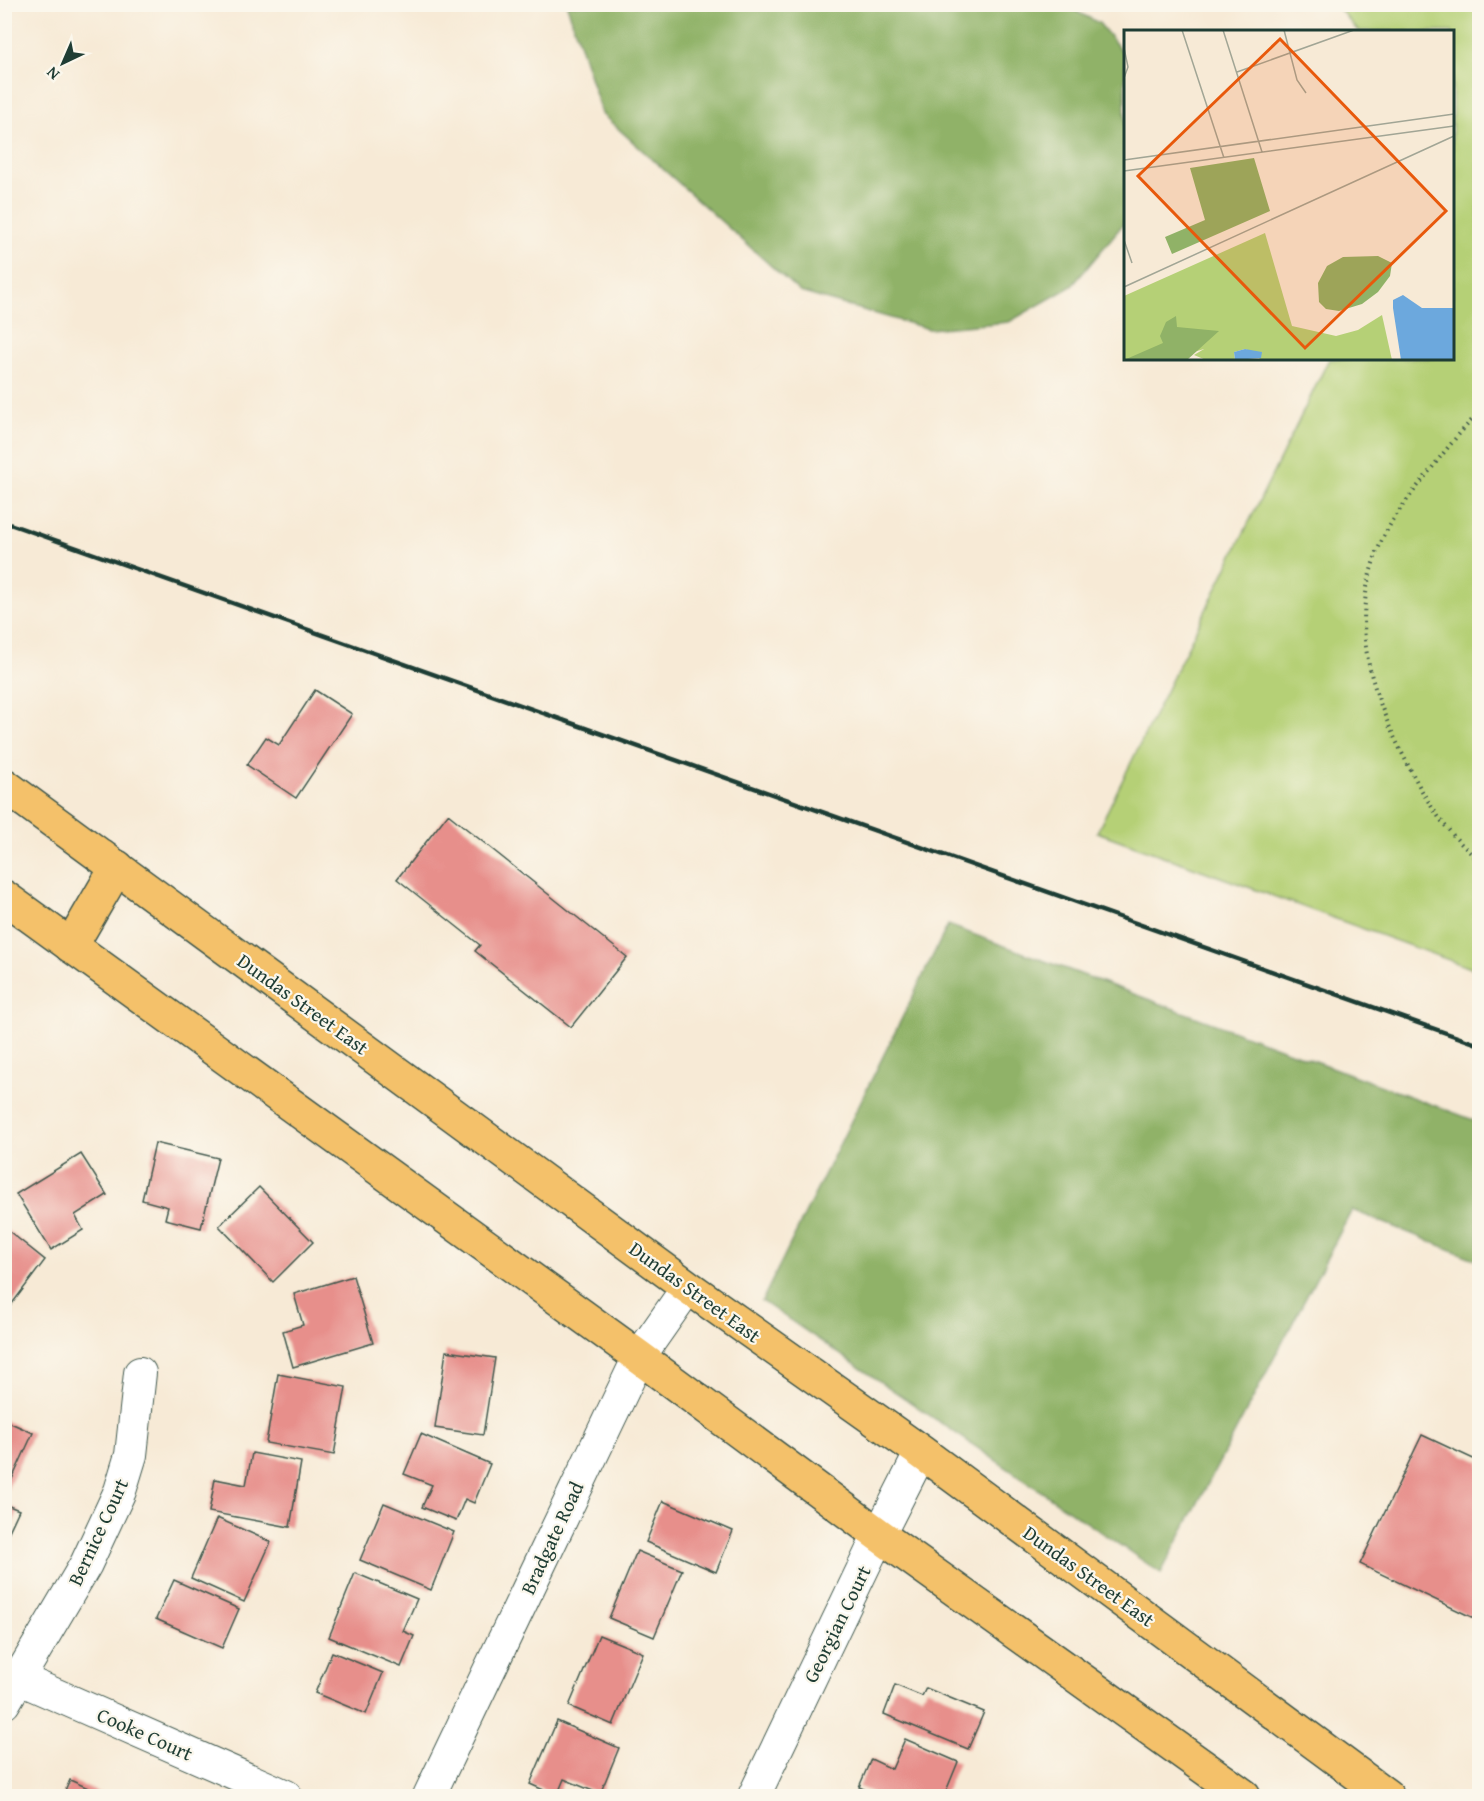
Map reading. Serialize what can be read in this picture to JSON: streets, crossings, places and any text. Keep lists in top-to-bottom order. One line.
{"streets":{"main road":["Dundas Street East"],"street":["Bernice Court","Bradgate Road","Georgian Court","Cooke Court"]},"crossings":[["Dundas Street East","Bradgate Road"],["Dundas Street East","Georgian Court"],["Bernice Court","Cooke Court"]],"north":"bottom left"}
